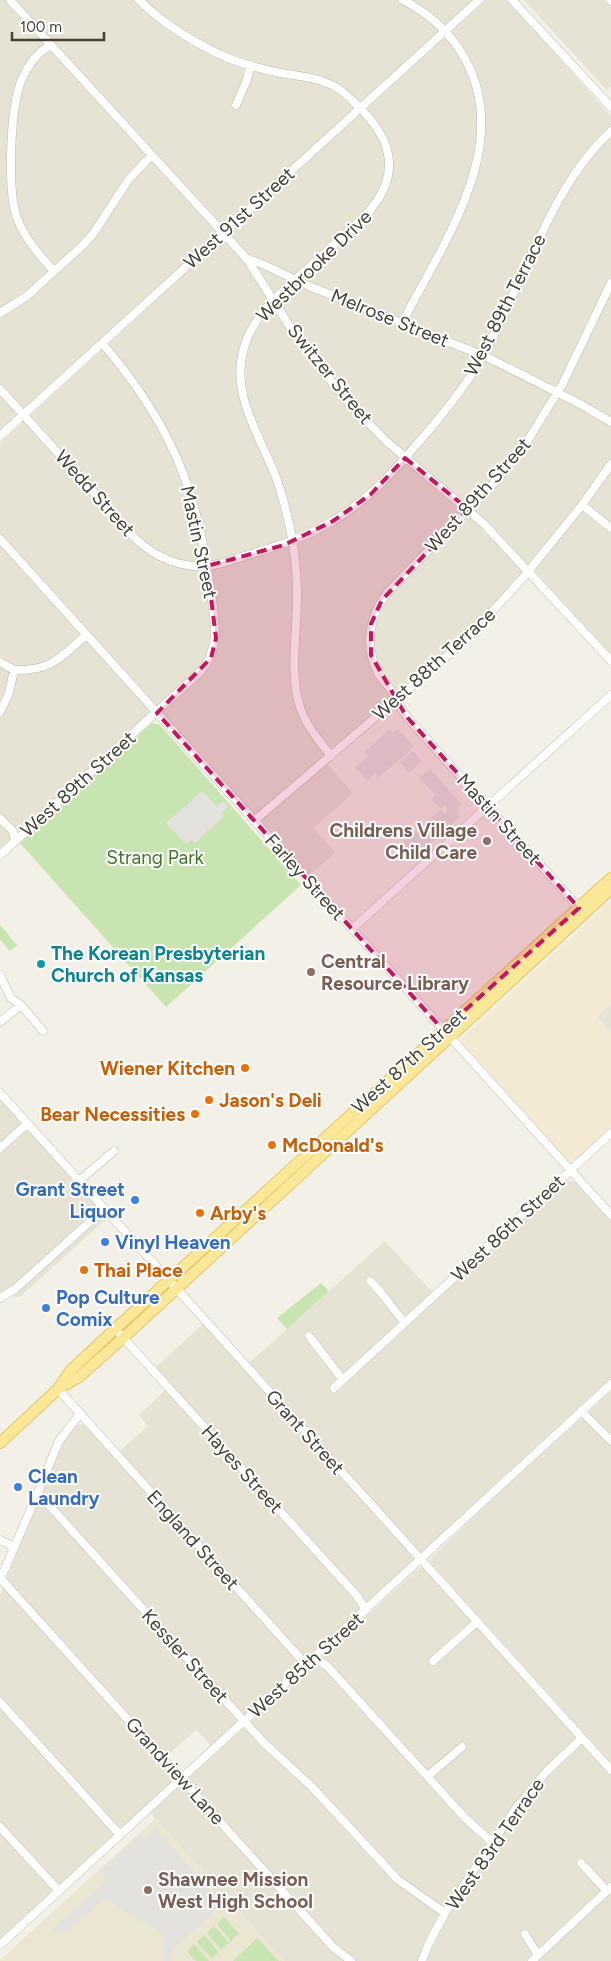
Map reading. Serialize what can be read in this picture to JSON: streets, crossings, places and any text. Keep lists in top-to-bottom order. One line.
{"streets":{"main road":["West 87th Street"],"street":["West 91st Street","Westbrooke Drive","West 89th Terrace","Melrose Street","Switzer Street","Wedd Street","West 89th Street","Mastin Street","West 88th Terrace","Farley Street","West 86th Street","Grant Street","Hayes Street","England Street","Kessler Street","West 85th Street","Grandview Lane","West 83rd Terrace"]},"crossings":[["West 91st Street","Westbrooke Drive"],["West 91st Street","Switzer Street"],["West 91st Street","Wedd Street"],["West 91st Street","Mastin Street"],["Westbrooke Drive","West 89th Terrace"],["Westbrooke Drive","Melrose Street"],["Westbrooke Drive","Switzer Street"],["Westbrooke Drive","West 88th Terrace"],["West 89th Terrace","Melrose Street"],["West 89th Terrace","Switzer Street"],["West 89th Terrace","Wedd Street"],["West 89th Terrace","Mastin Street"],["Melrose Street","Switzer Street"],["Melrose Street","West 89th Street"],["Switzer Street","West 89th Street"],["Switzer Street","West 88th Terrace"],["Wedd Street","Mastin Street"],["West 89th Street","Mastin Street"],["West 89th Street","West 88th Terrace"],["West 89th Street","Farley Street"],["Mastin Street","West 88th Terrace"],["Mastin Street","Farley Street"],["Mastin Street","West 87th Street"],["West 88th Terrace","Farley Street"],["Farley Street","West 87th Street"],["Farley Street","West 86th Street"],["West 87th Street","Grant Street"],["West 87th Street","Hayes Street"],["West 87th Street","England Street"],["Grant Street","West 85th Street"],["Grant Street","West 83rd Terrace"],["Hayes Street","West 85th Street"],["England Street","West 85th Street"],["Kessler Street","West 85th Street"],["Kessler Street","West 83rd Terrace"],["West 85th Street","Grandview Lane"]],"parks":["Strang Park"],"places":["Childrens Village Child Care","The Korean Presbyterian Church of Kansas","Central Resource Library","Wiener Kitchen","Jason's Deli","Bear Necessities","McDonald's","Grant Street Liquor","Arby's","Vinyl Heaven","Thai Place","Pop Culture Comix","Clean Laundry","Shawnee Mission West High School"],"scale_bar":"100 m"}
